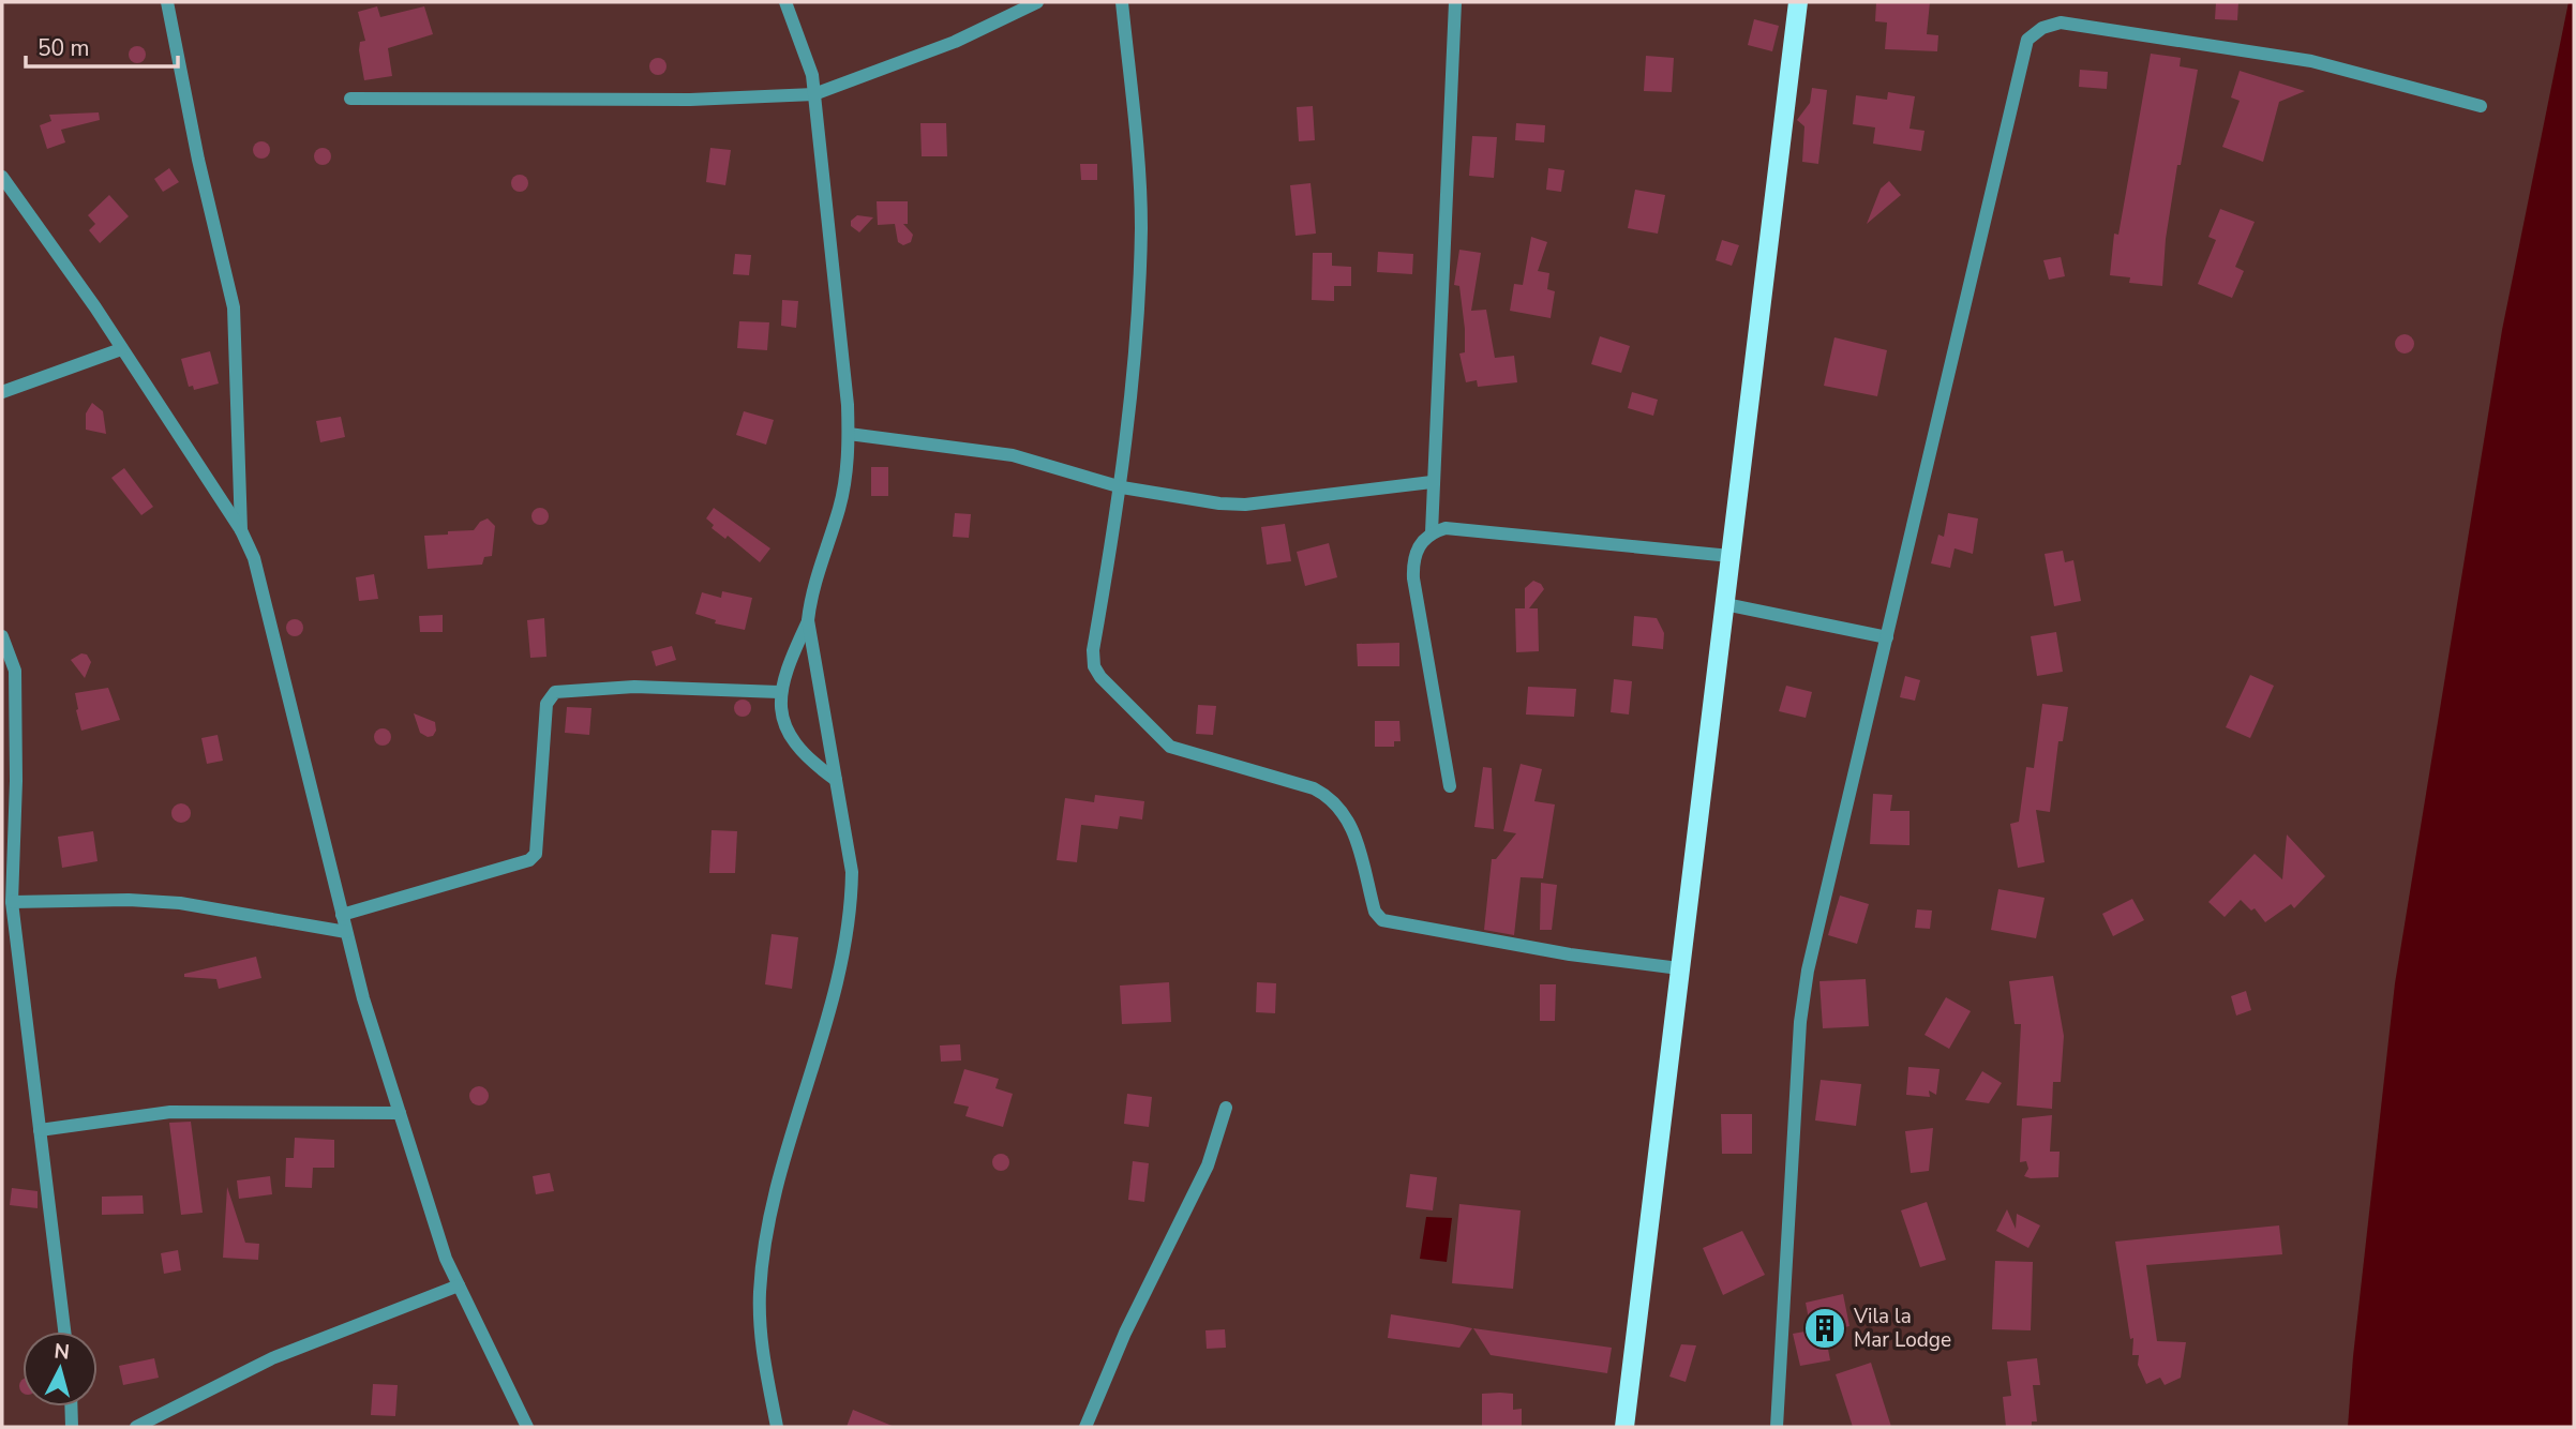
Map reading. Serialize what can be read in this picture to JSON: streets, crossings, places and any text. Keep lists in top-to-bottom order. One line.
{"places":{"building":["Vila la Mar Lodge"]},"scale_bar":"50 m","north":"top"}
